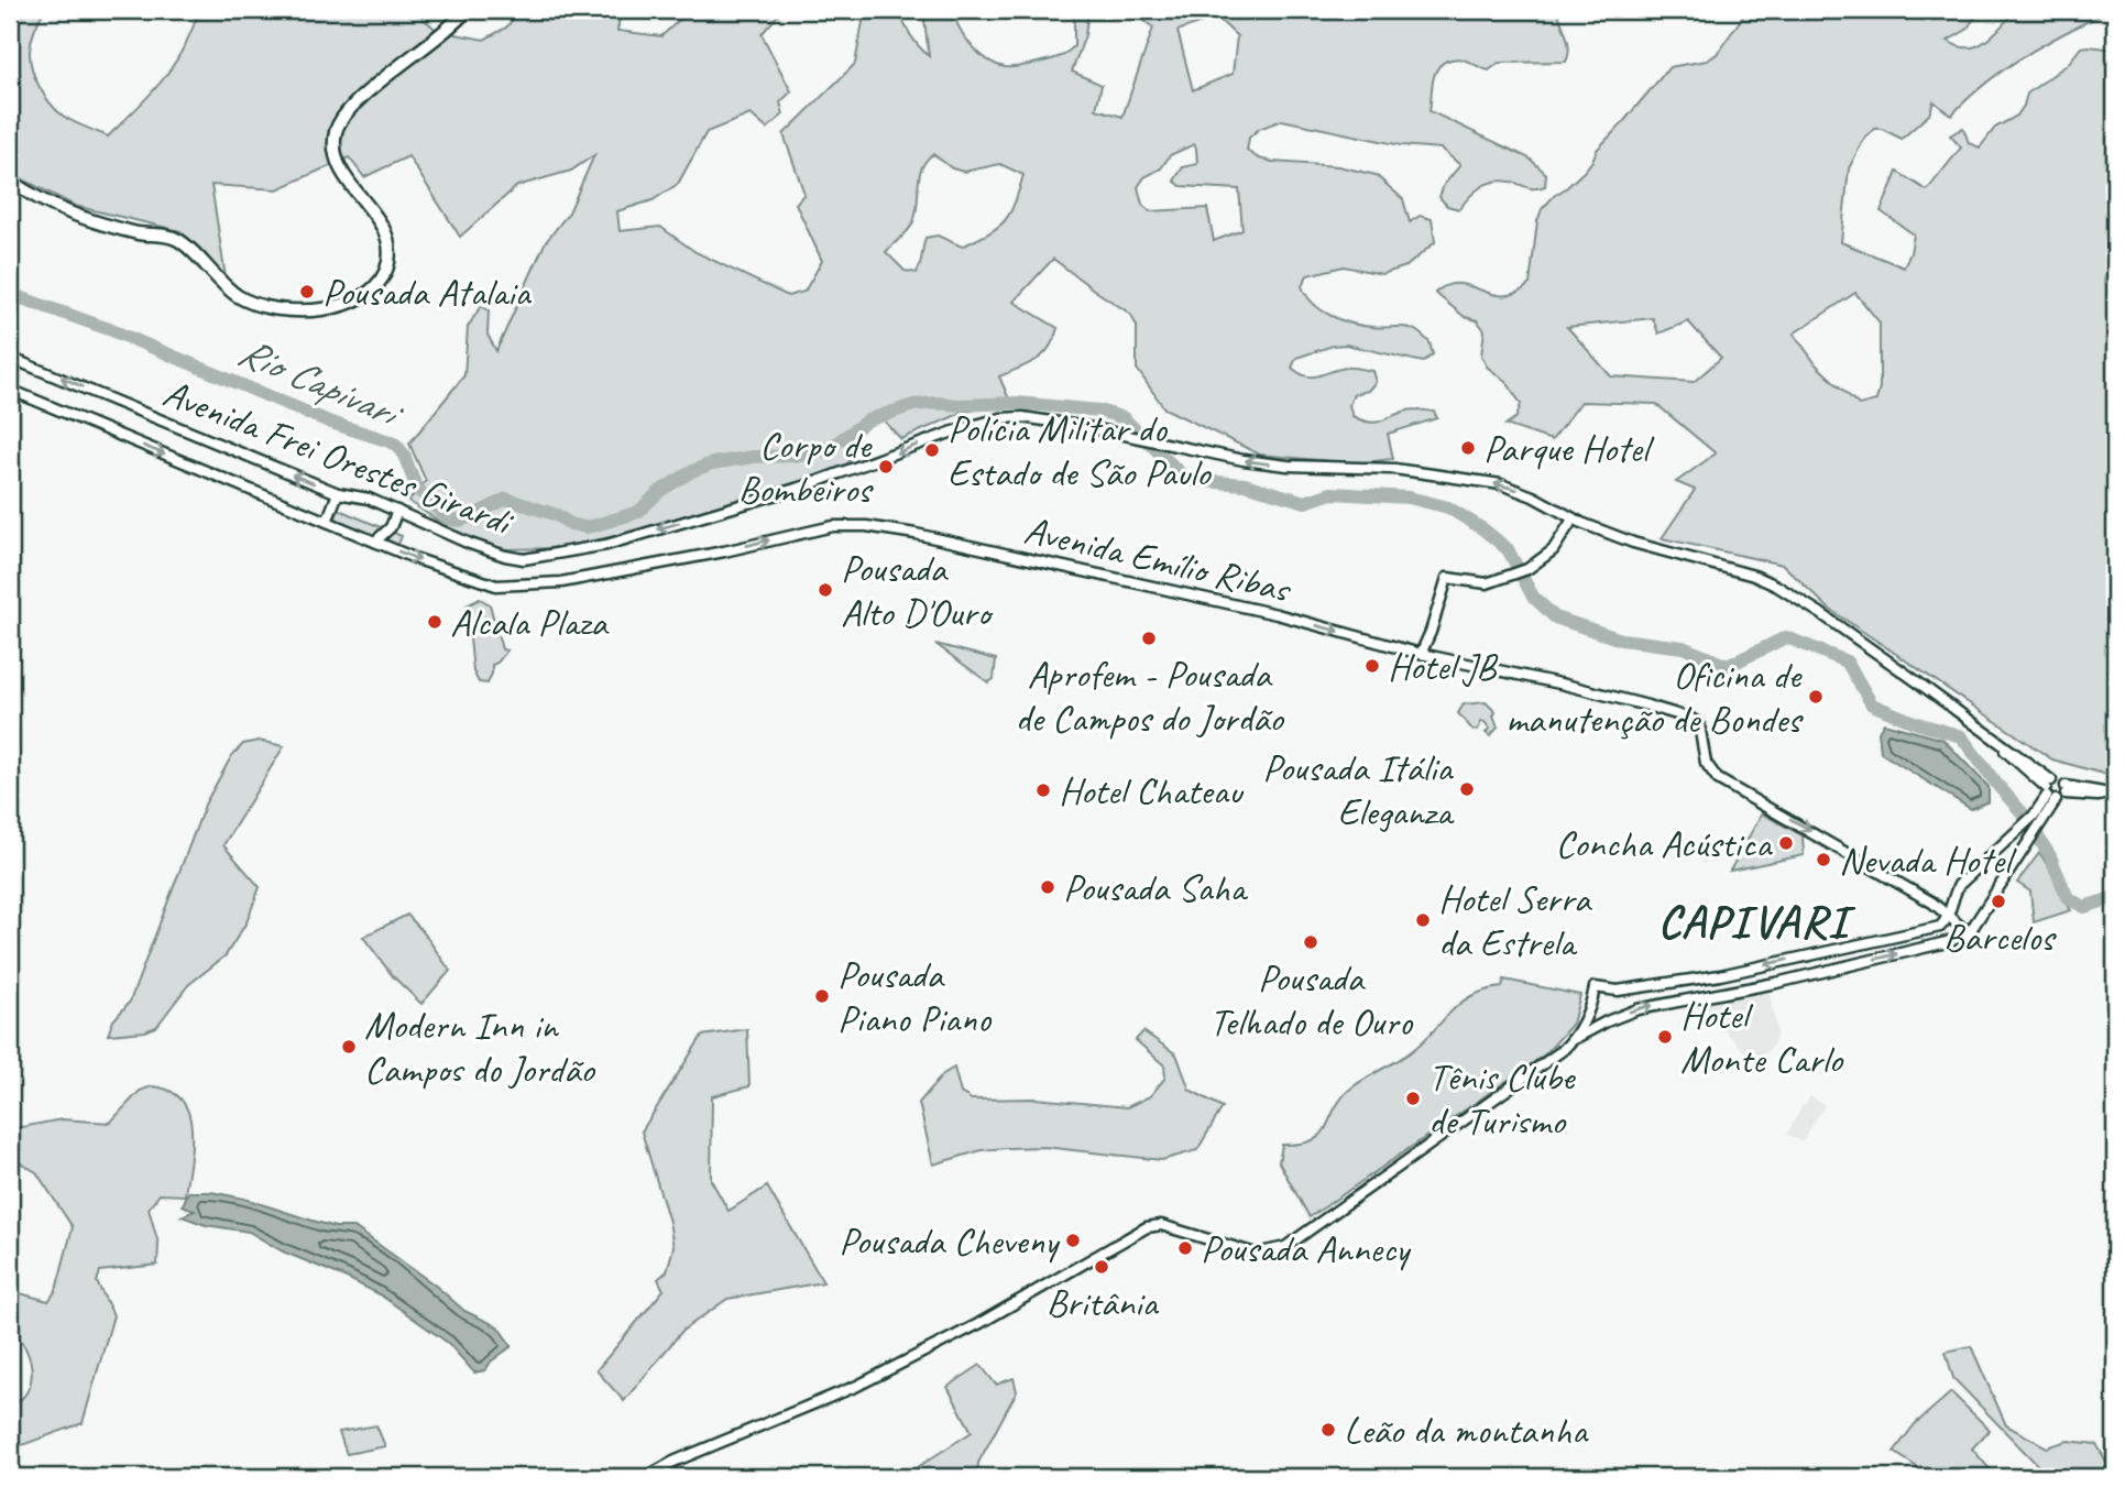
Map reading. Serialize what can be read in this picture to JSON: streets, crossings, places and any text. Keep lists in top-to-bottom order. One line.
{"streets":{"street":["Avenida Frei Orestes Girardi","Avenida Emílio Ribas"]},"one_way":["Avenida Frei Orestes Girardi","Avenida Emílio Ribas"],"districts":["CAPIVARI"],"water":["Rio Capivari"],"places":["Pousada Atalaia","Parque Hotel","Polícia Militar do Estado de São Paulo","Corpo de Bombeiros","Pousada Alto D'Ouro","Alcala Plaza","Aprofem - Pousada de Campos do Jordão","Hotel JB","Oficina de manutenção de Bondes","Pousada Itália Eleganza","Hotel Chateau","Concha Acústica","Nevada Hotel","Pousada Saha","Barcelos","Hotel Serra da Estrela","Pousada Telhado de Ouro","Pousada Piano Piano","Hotel Monte Carlo","Modern Inn in Campos do Jordão","Tênis Clube de Turismo","Pousada Cheveny","Pousada Annecy","Britânia","Leão da montanha"]}
